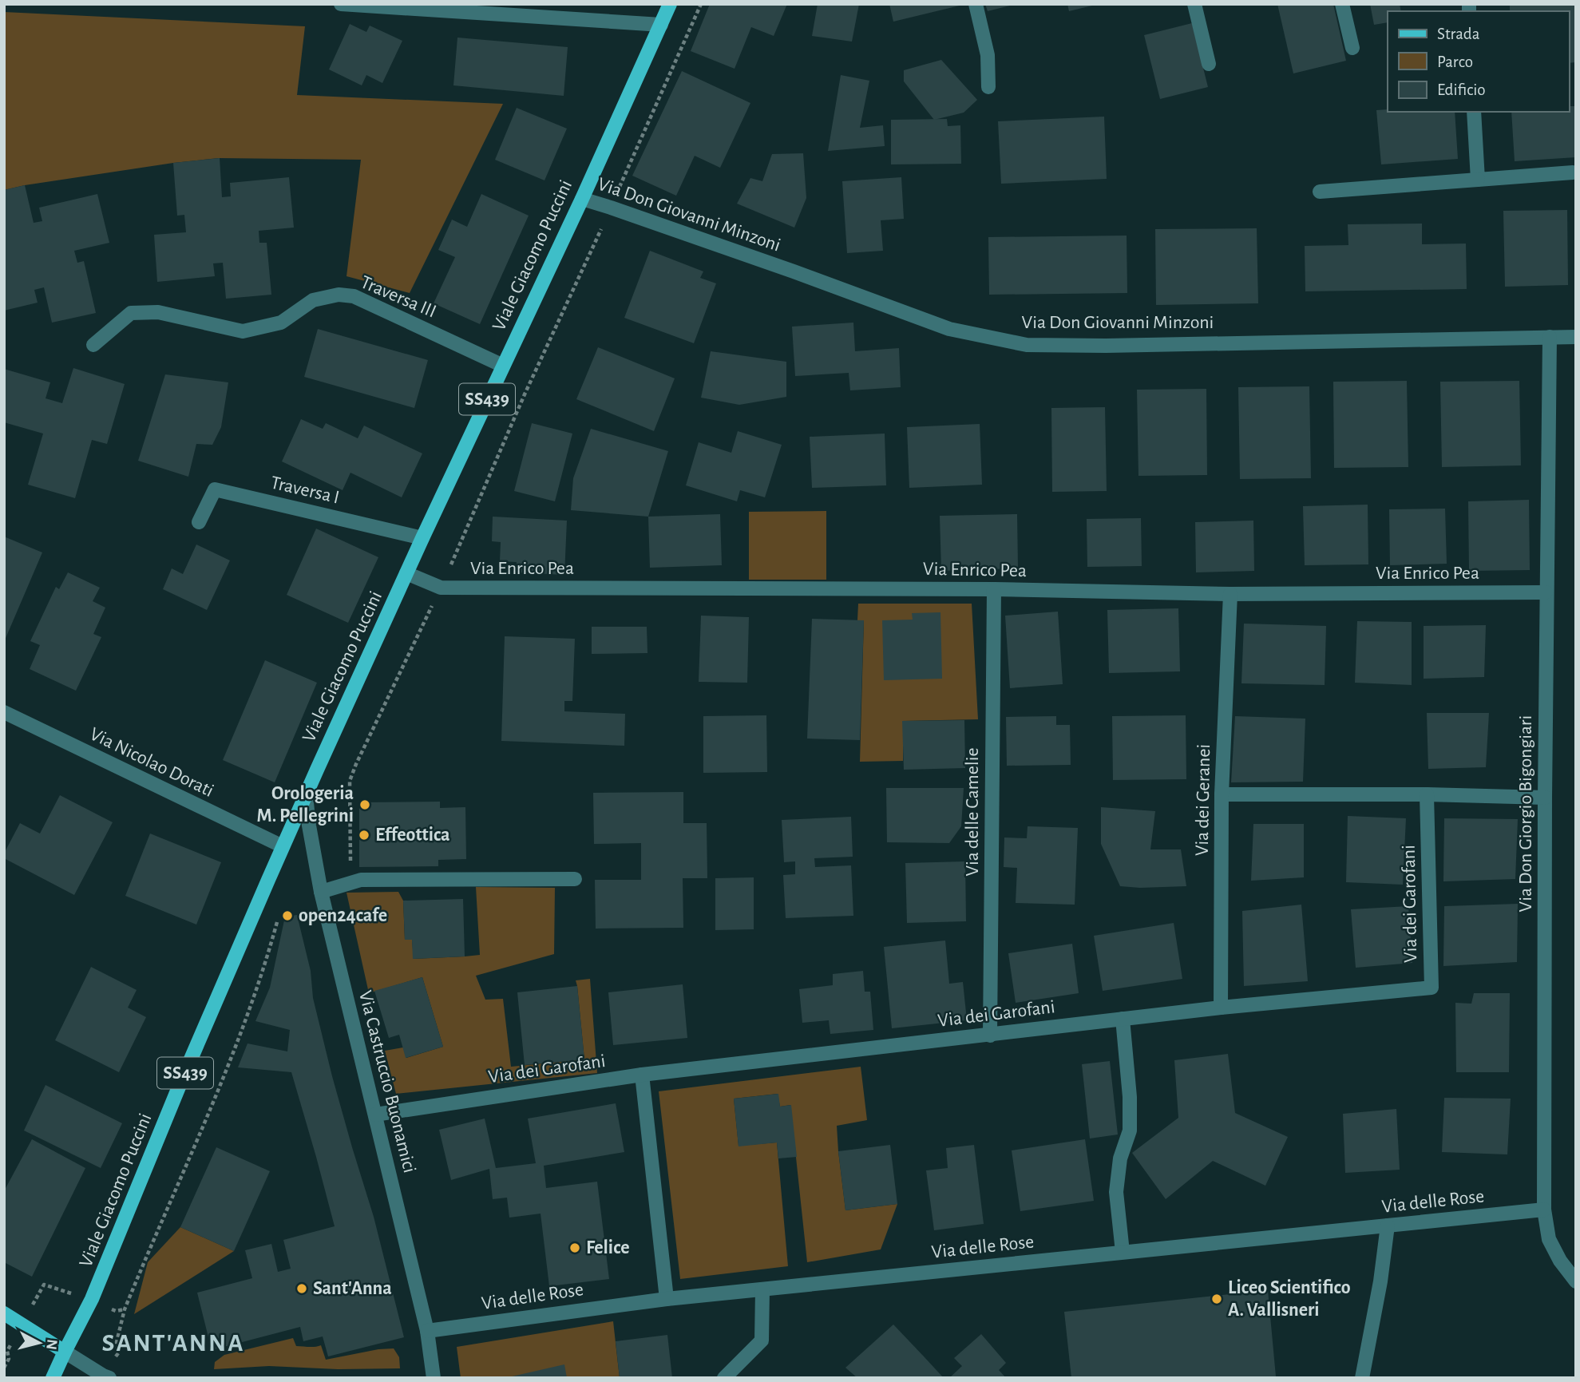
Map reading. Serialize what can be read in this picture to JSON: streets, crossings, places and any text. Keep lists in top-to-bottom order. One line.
{"streets":{"main road":["Viale Giacomo Puccini","SS439"],"street":["Via Don Giovanni Minzoni","Traversa III","Traversa I","Via Enrico Pea","Via Nicolao Dorati","Via dei Geranei","Via delle Camelie","Via Don Giorgio Bigongiari","Via dei Garofani","Via Castruccio Buonamici","Via delle Rose"]},"crossings":[["Via Don Giovanni Minzoni","Viale Giacomo Puccini"],["Via Don Giovanni Minzoni","Via Don Giorgio Bigongiari"],["Viale Giacomo Puccini","Traversa III"],["Viale Giacomo Puccini","Traversa I"],["Viale Giacomo Puccini","Via Enrico Pea"],["Viale Giacomo Puccini","Via Nicolao Dorati"],["Viale Giacomo Puccini","Via Castruccio Buonamici"],["Via Enrico Pea","Via dei Geranei"],["Via Enrico Pea","Via delle Camelie"],["Via Enrico Pea","Via Don Giorgio Bigongiari"],["Via dei Geranei","Via dei Garofani"],["Via delle Camelie","Via dei Garofani"],["Via Don Giorgio Bigongiari","Via delle Rose"],["Via dei Garofani","Via Castruccio Buonamici"],["Via Castruccio Buonamici","Via delle Rose"]],"districts":["SANT'ANNA"],"places":["Orologeria M. Pellegrini","Effeottica","open24cafe","Felice","Sant'Anna","Liceo Scientifico A. Vallisneri"],"legend":["Strada","Parco","Edificio"],"north":"right"}
